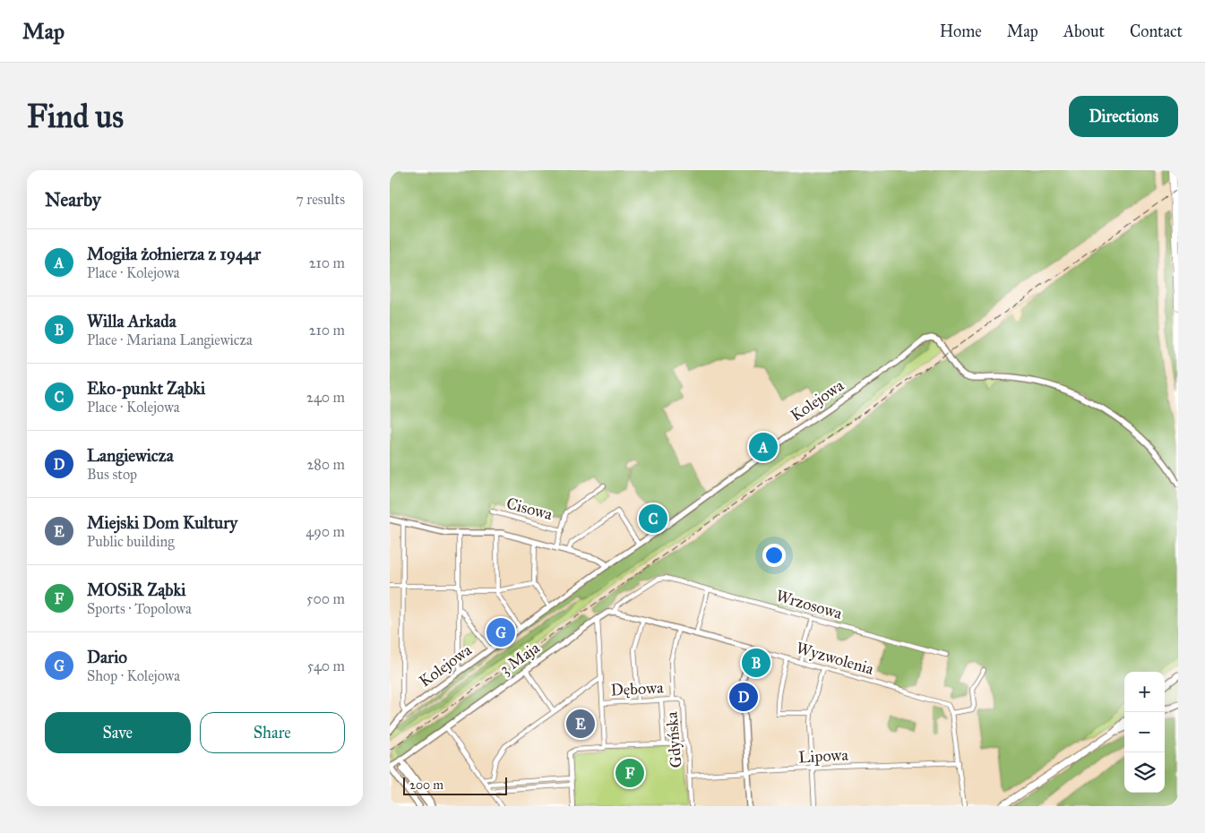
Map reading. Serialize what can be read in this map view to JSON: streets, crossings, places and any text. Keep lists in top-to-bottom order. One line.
{"streets":{"street":["Kolejowa","Cisowa","Wrzosowa","3 Maja","Wyzwolenia","Dębowa","Gdyńska","Lipowa"]},"crossings":[["Wrzosowa","3 Maja"],["3 Maja","Wyzwolenia"],["Wyzwolenia","Gdyńska"],["Dębowa","Gdyńska"],["Gdyńska","Lipowa"]],"scale_bar":"200 m","page":{"header":"Map","nav":["Home","Map","About","Contact"],"buttons":["Directions",["Save","Share"]],"title":"Find us","heading":["Nearby","7 results"],"list":[{"mark":"A","name":"Mogiła żołnierza z 1944r","note":"Place · Kolejowa","value":"210 m"},{"mark":"B","name":"Willa Arkada","note":"Place · Mariana Langiewicza","value":"210 m"},{"mark":"C","name":"Eko-punkt Ząbki","note":"Place · Kolejowa","value":"240 m"},{"mark":"D","name":"Langiewicza","note":"Bus stop","value":"280 m"},{"mark":"E","name":"Miejski Dom Kultury","note":"Public building","value":"490 m"},{"mark":"F","name":"MOSiR Ząbki","note":"Sports · Topolowa","value":"500 m"},{"mark":"G","name":"Dario","note":"Shop · Kolejowa","value":"540 m"}],"pins":["A","C","G","B","D","E","F"],"map_buttons":["+","−"],"scale":"200 m"}}
